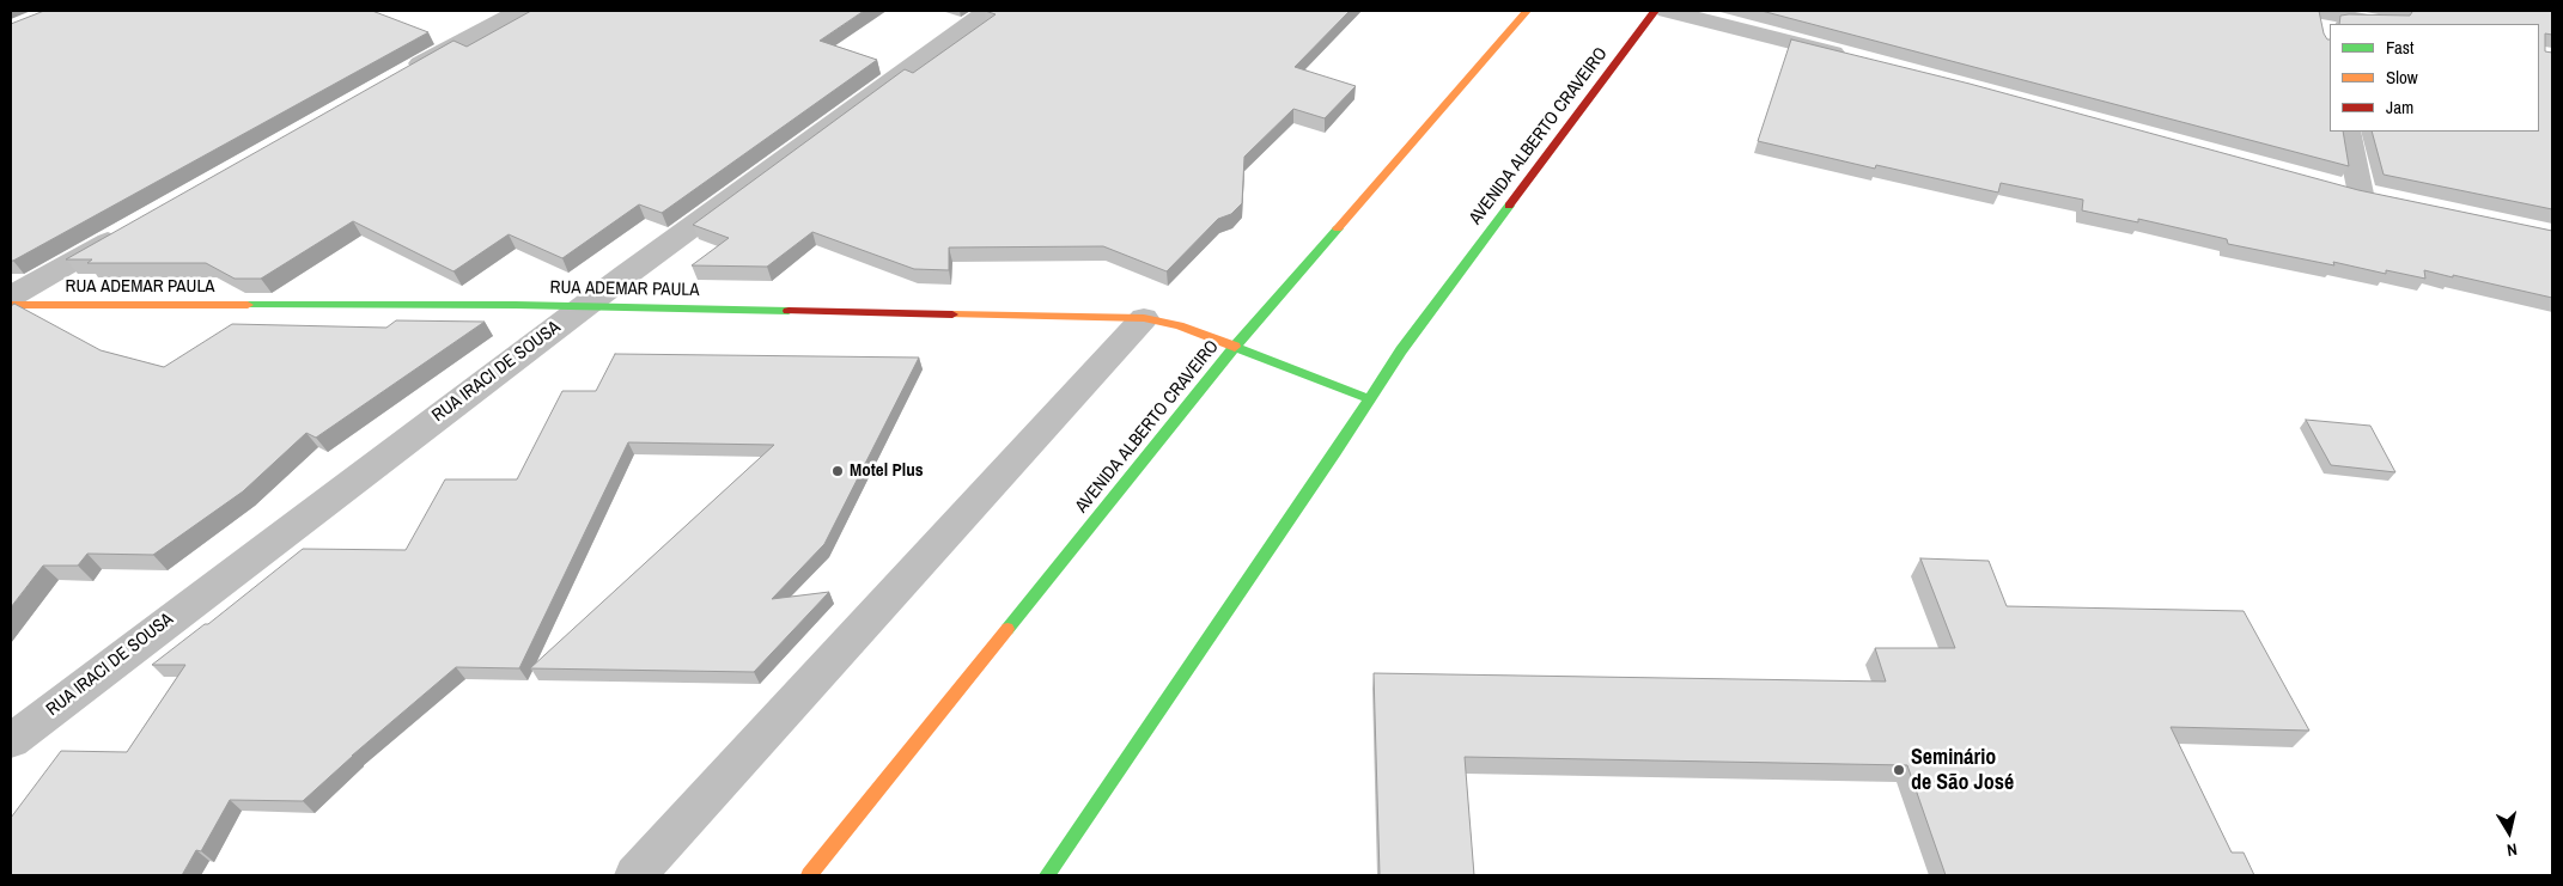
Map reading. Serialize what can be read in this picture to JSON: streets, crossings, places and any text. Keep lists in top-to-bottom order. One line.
{"streets":{"main road":["AVENIDA ALBERTO CRAVEIRO","RUA ADEMAR PAULA"],"street":["RUA IRACI DE SOUSA"]},"crossings":[["AVENIDA ALBERTO CRAVEIRO","RUA ADEMAR PAULA"],["RUA ADEMAR PAULA","RUA IRACI DE SOUSA"]],"places":["Motel Plus","Seminário de São José"],"legend":["Fast","Slow","Jam"],"north":"bottom"}
